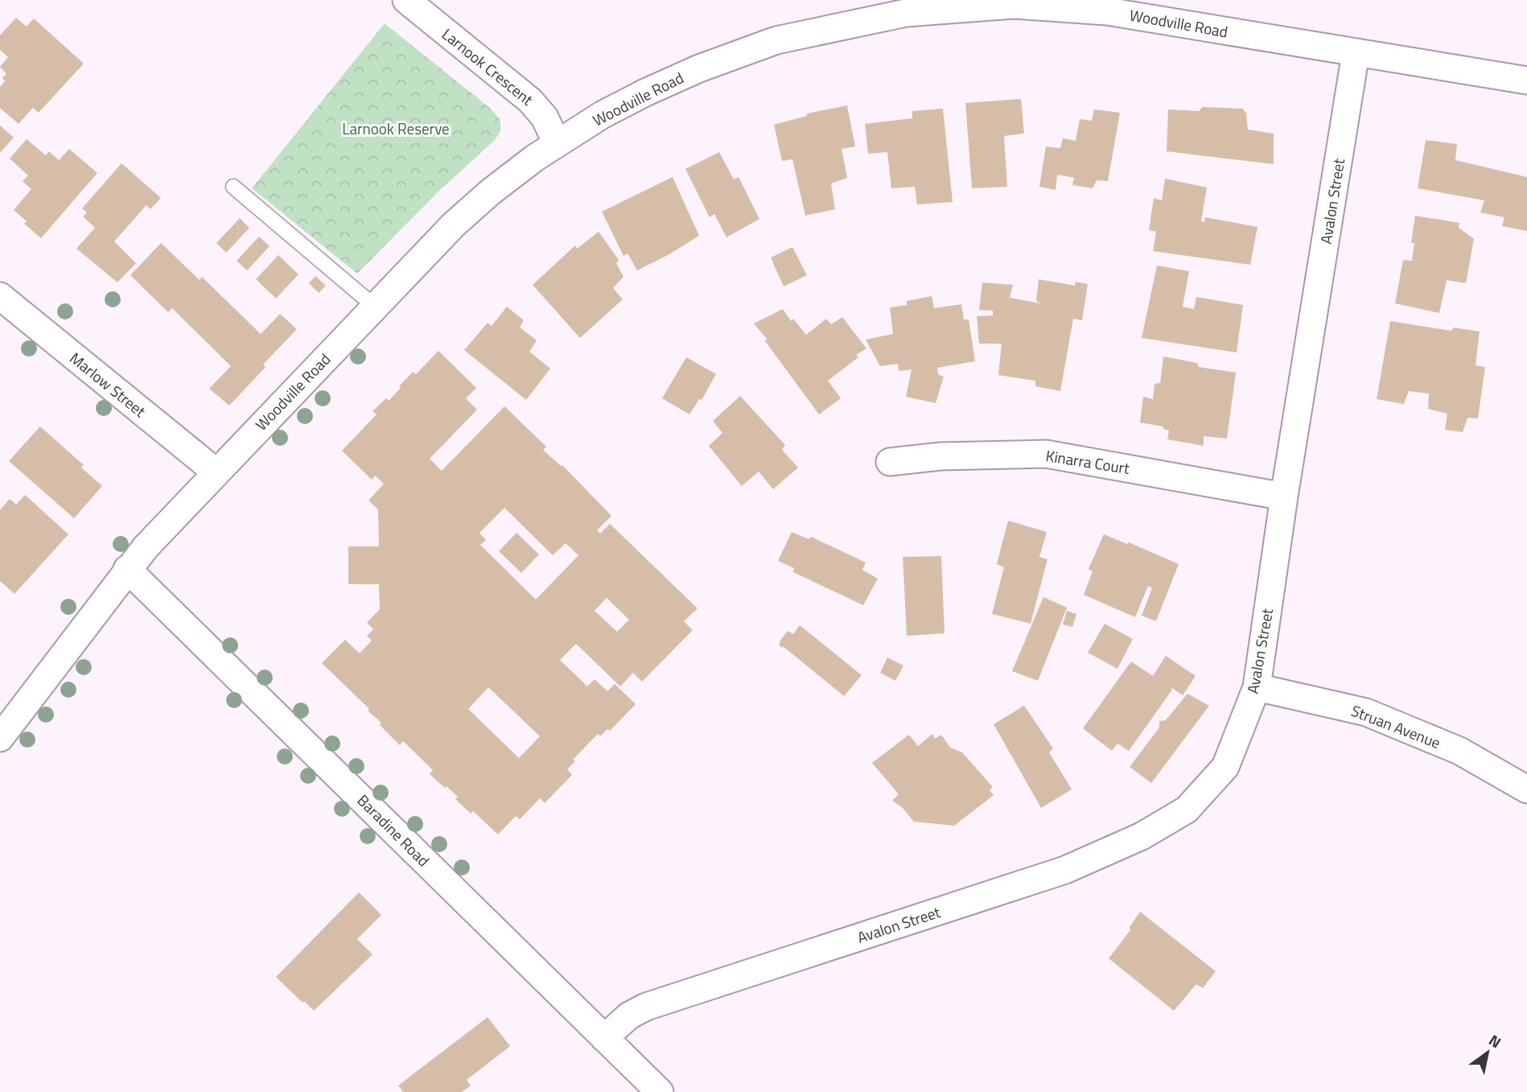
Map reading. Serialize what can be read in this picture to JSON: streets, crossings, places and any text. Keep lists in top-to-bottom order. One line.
{"streets":{"street":["Woodville Road","Larnook Crescent","Avalon Street","Marlow Street","Kinarra Court","Struan Avenue","Baradine Road"]},"crossings":[["Woodville Road","Larnook Crescent"],["Woodville Road","Avalon Street"],["Woodville Road","Marlow Street"],["Woodville Road","Baradine Road"],["Avalon Street","Kinarra Court"],["Avalon Street","Struan Avenue"],["Avalon Street","Baradine Road"]],"parks":["Larnook Reserve"],"north":"top right"}
